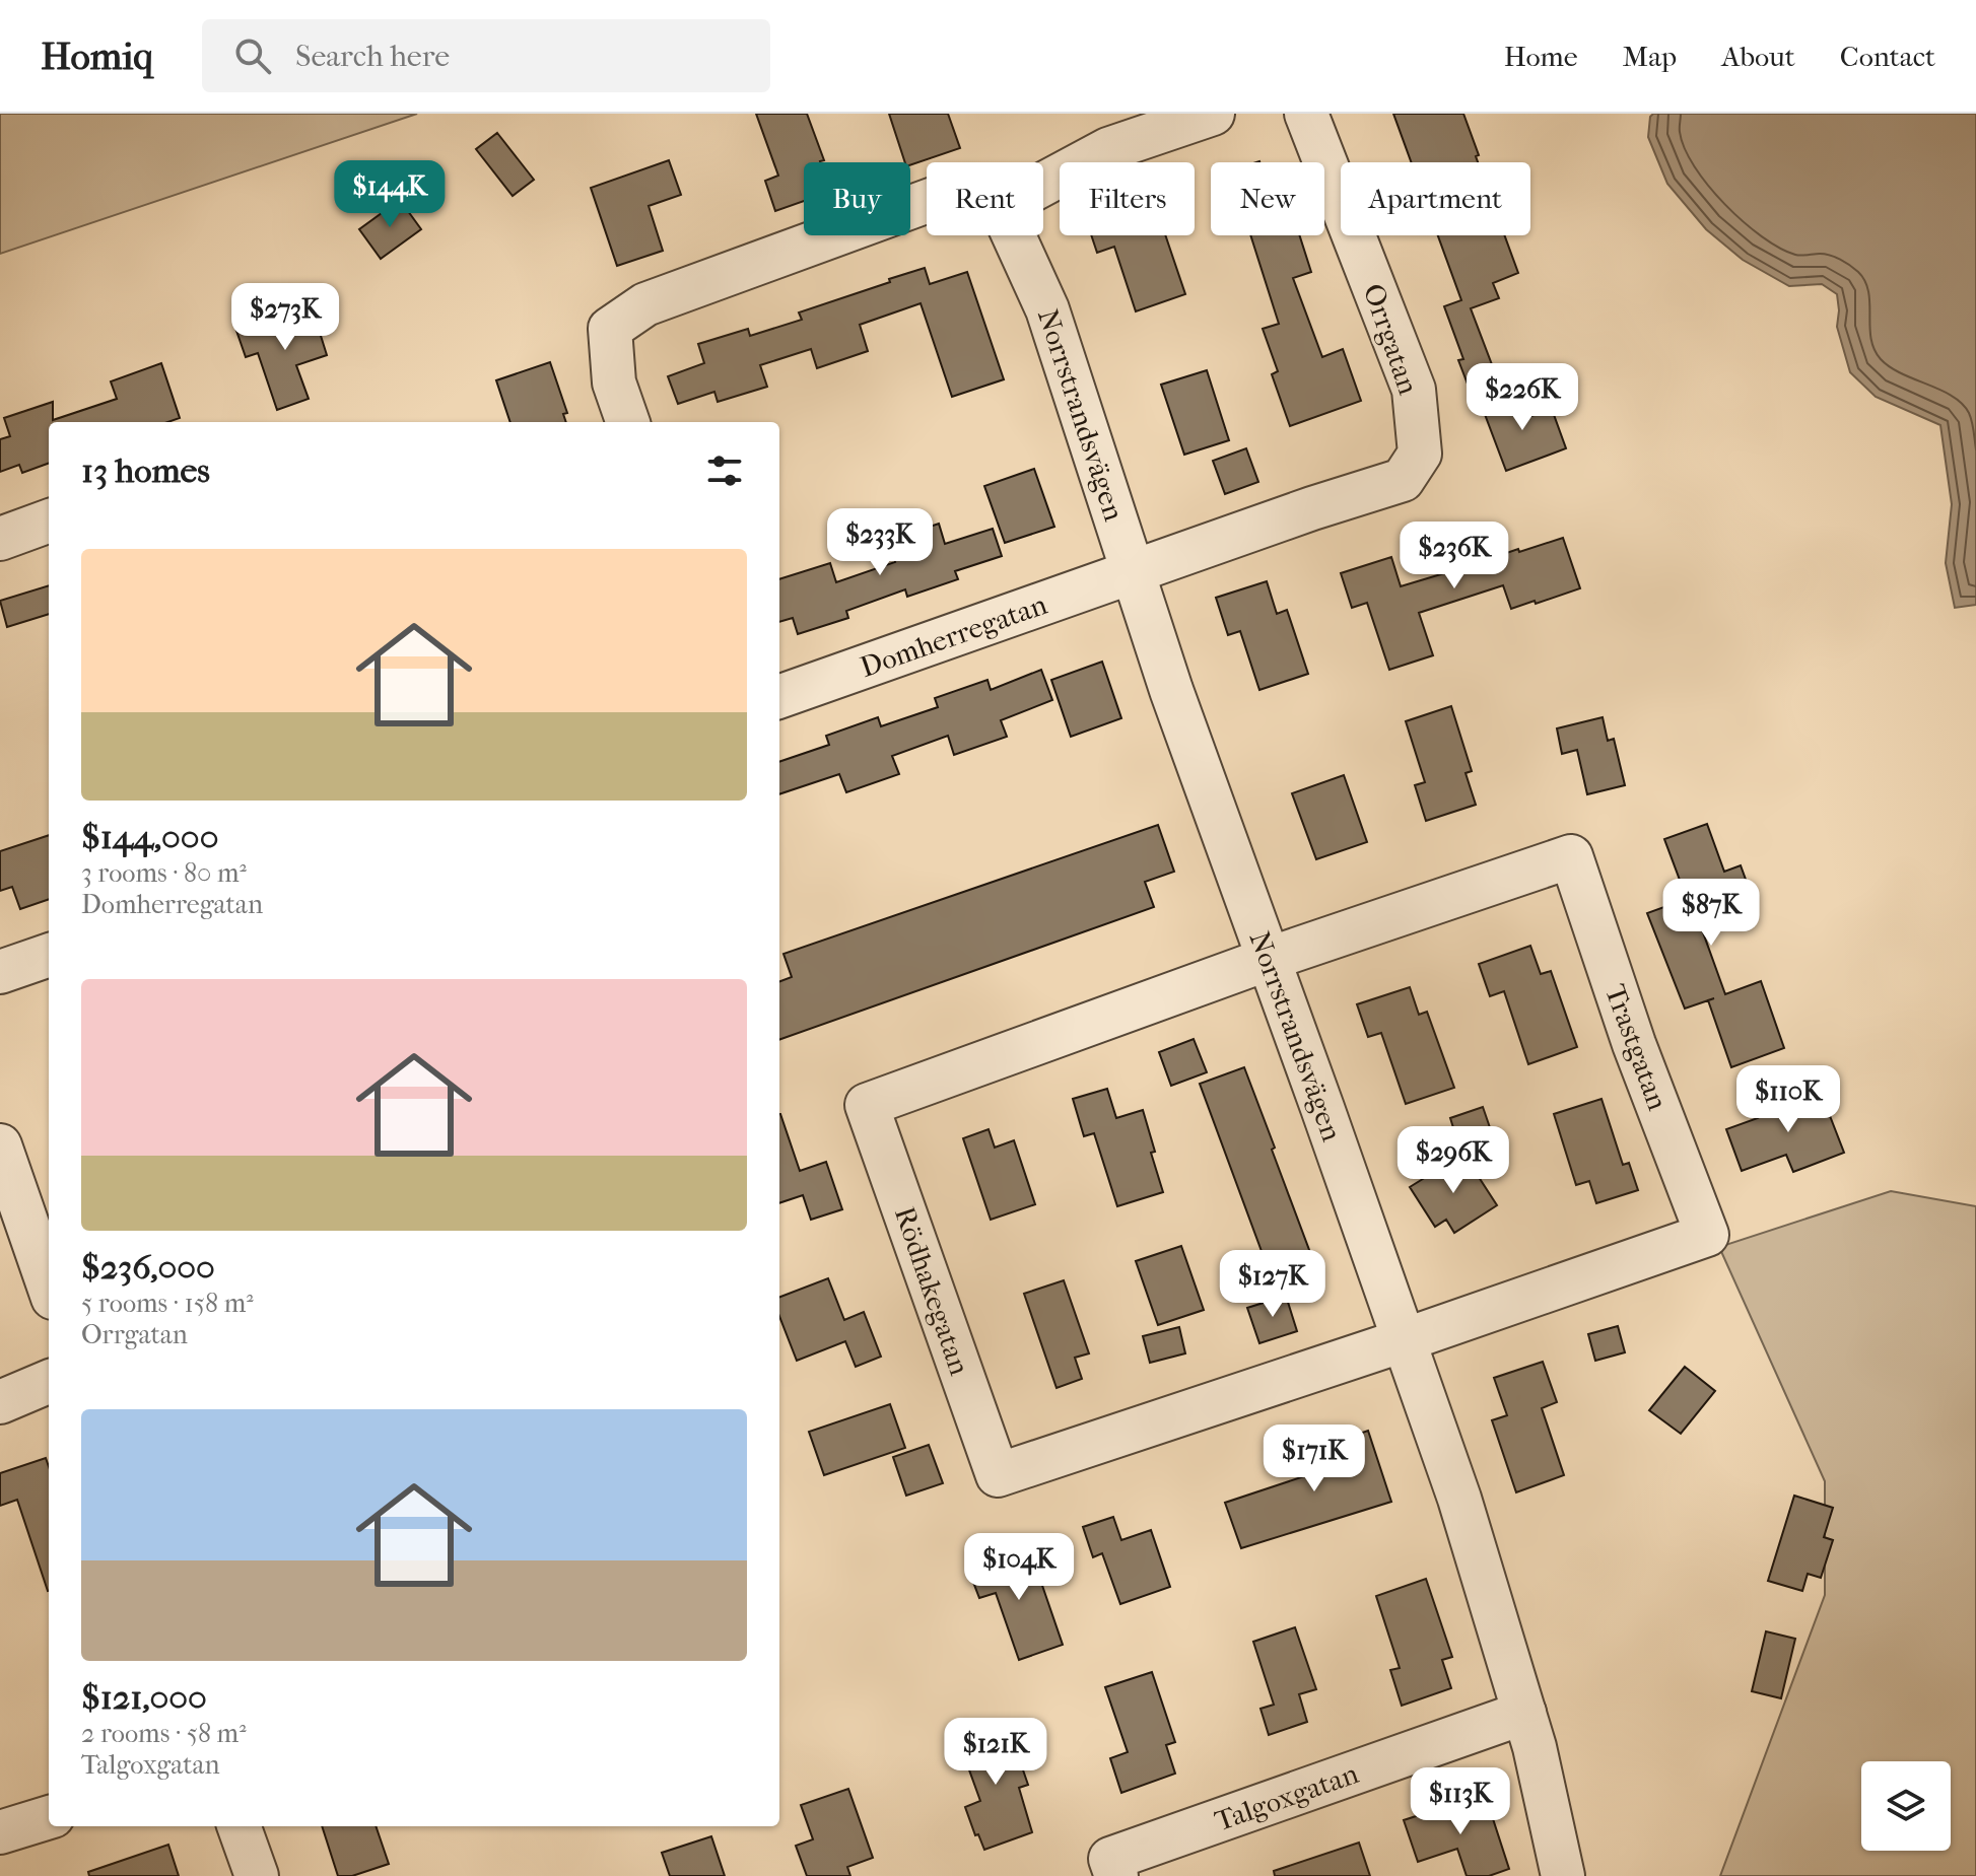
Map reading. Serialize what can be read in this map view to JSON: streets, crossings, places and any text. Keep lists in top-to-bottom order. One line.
{"streets":{"street":["Orrgatan","Norrstrandsvägen","Domherregatan","Trastgatan","Rödhakegatan","Talgoxgatan"]},"crossings":[["Orrgatan","Norrstrandsvägen"],["Orrgatan","Domherregatan"],["Norrstrandsvägen","Domherregatan"],["Norrstrandsvägen","Trastgatan"],["Norrstrandsvägen","Rödhakegatan"],["Norrstrandsvägen","Talgoxgatan"],["Trastgatan","Rödhakegatan"]],"page":{"header":"Homiq","search":"Search here","nav":["Home","Map","About","Contact"],"price":["$144K","$273K","$226K","$233K","$236K","$87K","$110K","$296K","$127K","$171K","$104K","$121K","$113K"],"chip":["Buy","Rent","Filters","New","Apartment"],"heading":"13 homes","list":[{"name":"$144,000","note":"3 rooms · 80 m² · Domherregatan"},{"name":"$236,000","note":"5 rooms · 158 m² · Orrgatan"},{"name":"$121,000","note":"2 rooms · 58 m² · Talgoxgatan"}]}}
